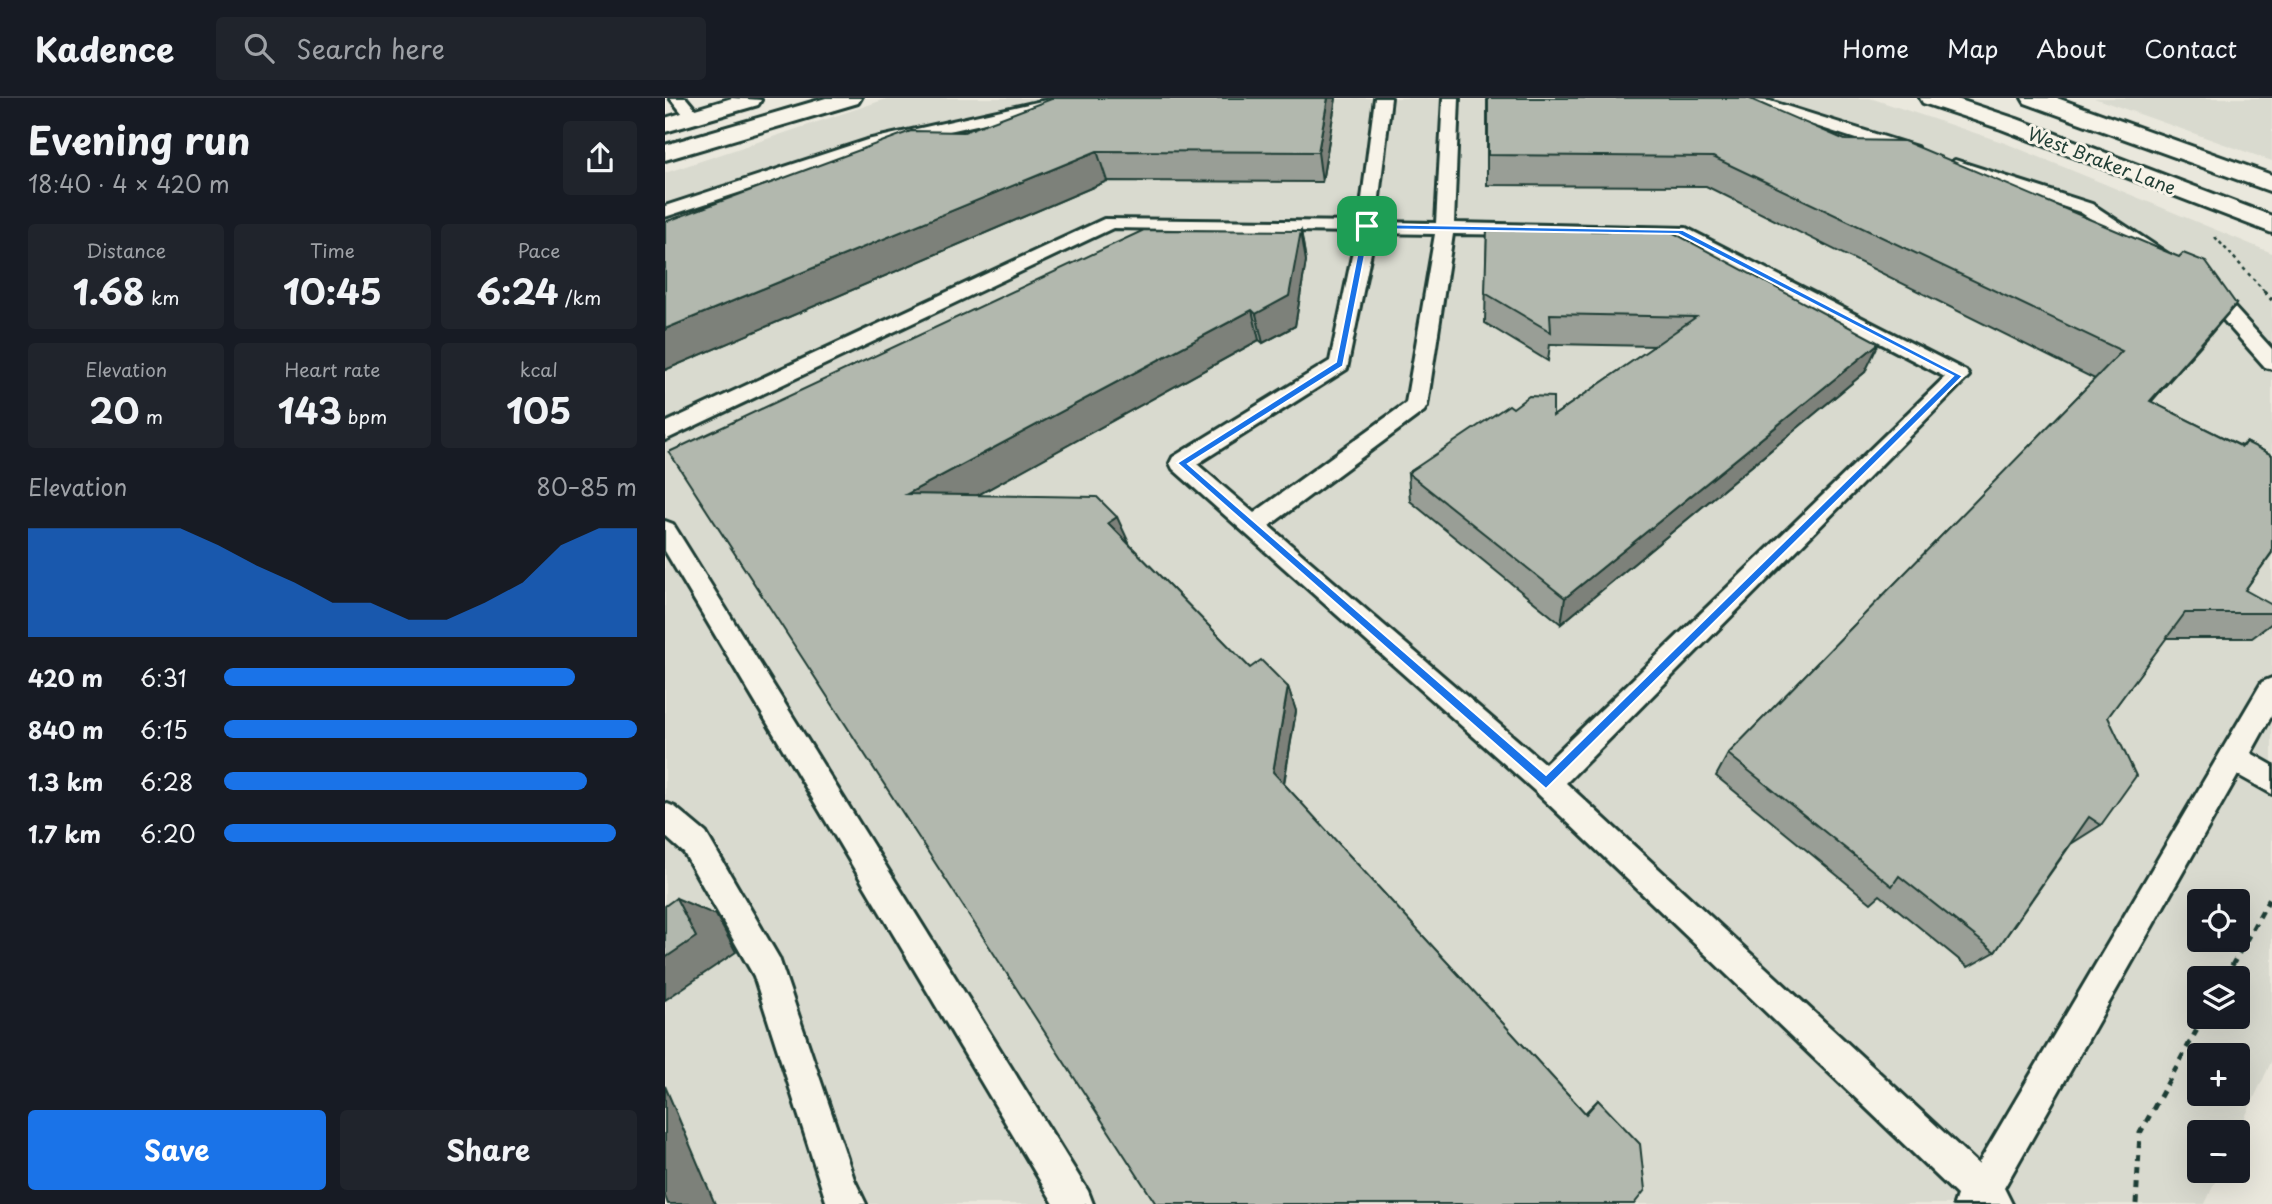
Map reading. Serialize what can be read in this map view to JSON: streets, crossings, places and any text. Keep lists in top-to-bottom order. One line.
{"streets":{"main road":["West Braker Lane"]},"page":{"header":"Kadence","search":"Search here","nav":["Home","Map","About","Contact"],"heading":["Evening run","18:40 · 4 × 420 m"],"stats":[["Distance","1.68 km"],["Time","10:45"],["Pace","6:24 /km"],["Elevation","20 m"],["Heart rate","143 bpm"],["kcal","105"]],"chart":["Elevation","80–85 m"],"list":[{"name":"420 m","note":"6:31"},{"name":"840 m","note":"6:15"},{"name":"1.3 km","note":"6:28"},{"name":"1.7 km","note":"6:20"}],"map_buttons":["+","−"],"buttons":["Save","Share"]}}
